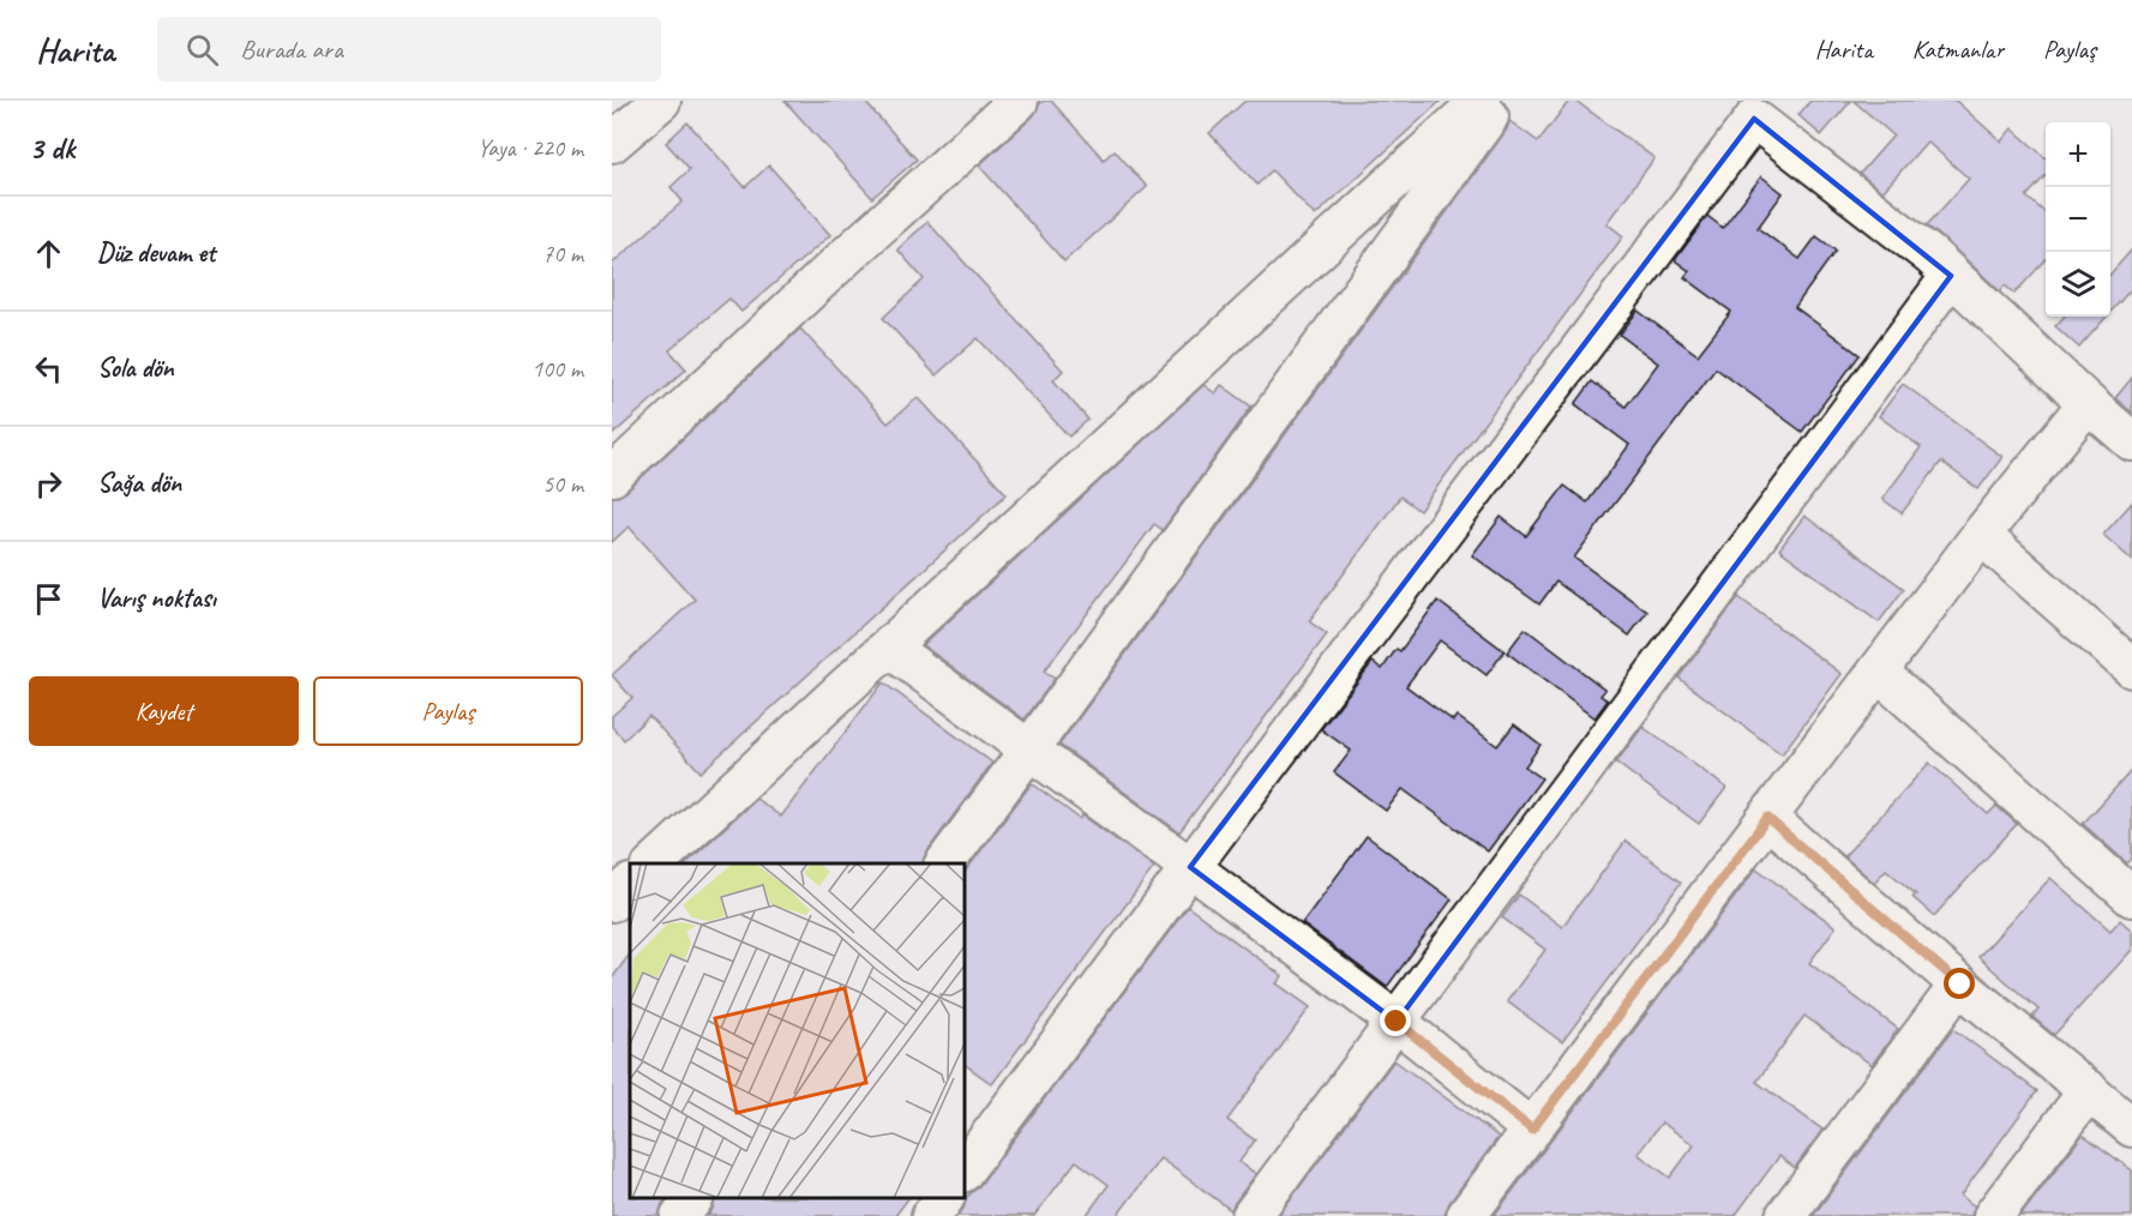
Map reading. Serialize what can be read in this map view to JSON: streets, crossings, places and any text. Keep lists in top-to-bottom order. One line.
{"page":{"header":"Harita","search":"Burada ara","nav":["Harita","Katmanlar","Paylaş"],"heading":["3 dk","Yaya · 220 m"],"map_buttons":["+","−"],"list":[["Düz devam et","70 m"],["Sola dön","100 m"],["Sağa dön","50 m"],"Varış noktası"],"buttons":["Kaydet","Paylaş"]}}
